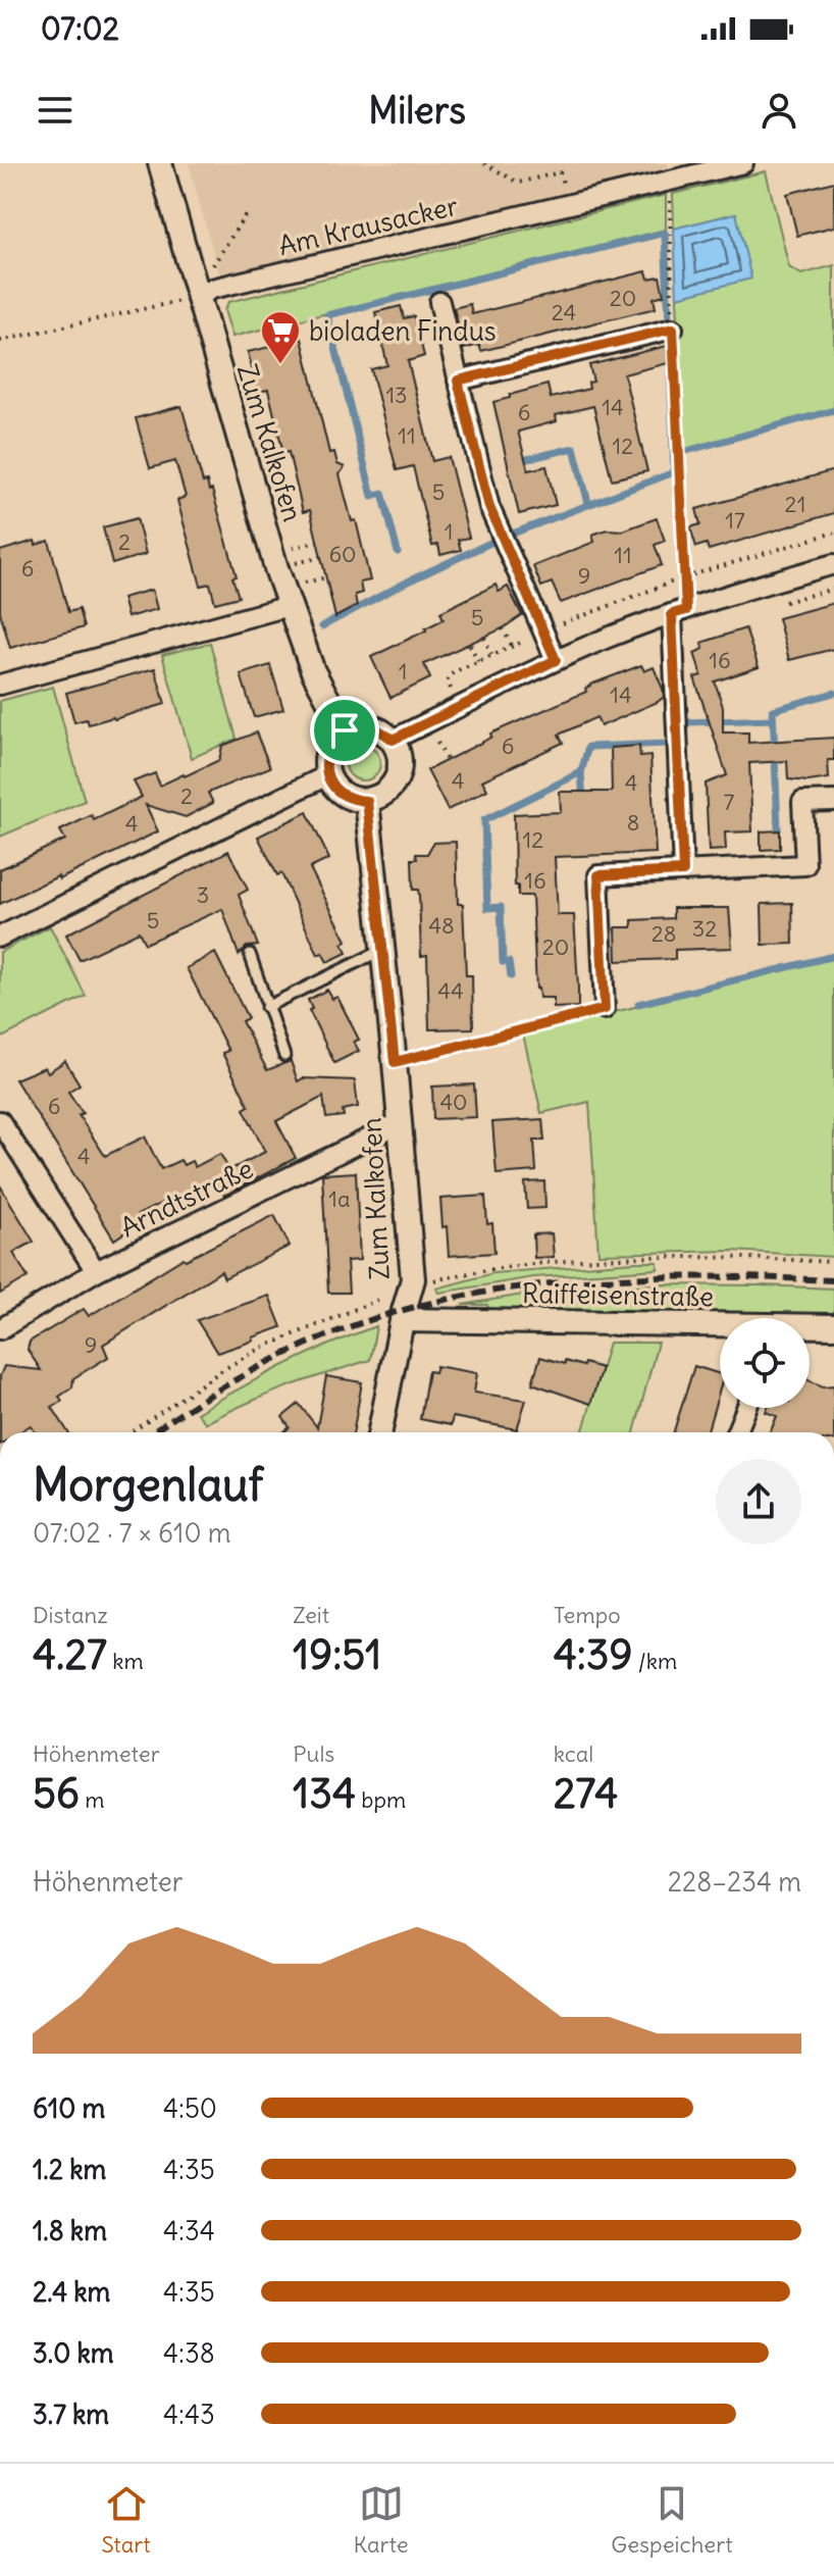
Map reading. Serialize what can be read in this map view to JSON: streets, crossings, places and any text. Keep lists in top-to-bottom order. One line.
{"streets":{"street":["Am Krausacker","Zum Kalkofen","Arndtstraße","Raiffeisenstraße"]},"crossings":[["Am Krausacker","Zum Kalkofen"],["Zum Kalkofen","Arndtstraße"],["Zum Kalkofen","Raiffeisenstraße"]],"places":{"supermarket":["bioladen Findus"]},"house_numbers":["20","24","13","14","6","11","12","5","21","17","1","2","60","11","6","9","5","16","1","14","6","4","4","2","7","8","4","12","16","3","5","48","32","28","20","44","40","6","4","1a","9"],"page":{"status":"07:02","header":"Milers","heading":["Morgenlauf","07:02 · 7 × 610 m"],"stats":[["Distanz","4.27 km"],["Zeit","19:51"],["Tempo","4:39 /km"],["Höhenmeter","56 m"],["Puls","134 bpm"],["kcal","274"]],"chart":["Höhenmeter","228–234 m"],"list":[{"name":"610 m","note":"4:50"},{"name":"1.2 km","note":"4:35"},{"name":"1.8 km","note":"4:34"},{"name":"2.4 km","note":"4:35"},{"name":"3.0 km","note":"4:38"},{"name":"3.7 km","note":"4:43"}],"tabs":["Start","Karte","Gespeichert"]}}
